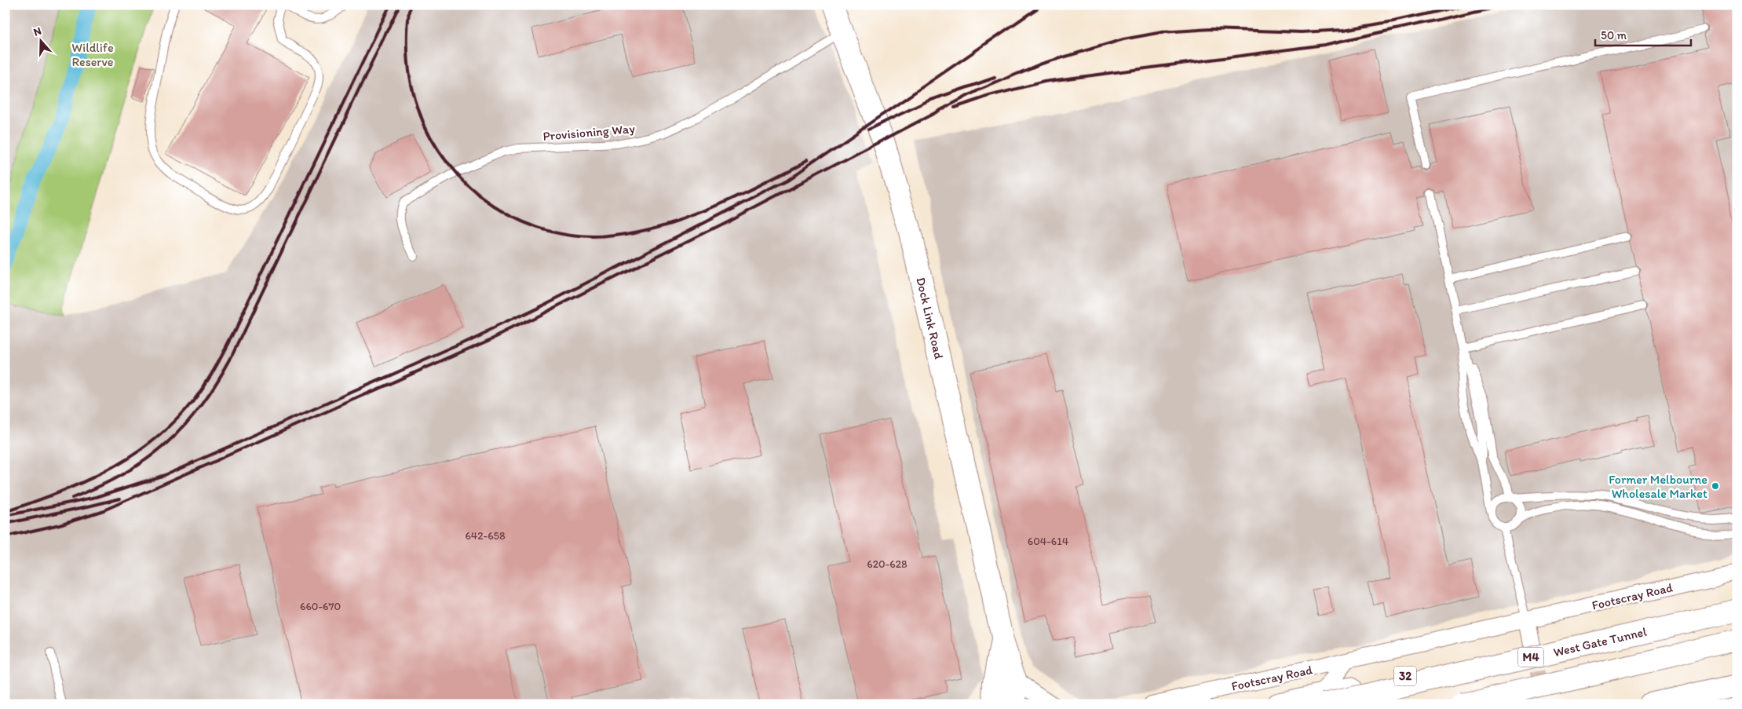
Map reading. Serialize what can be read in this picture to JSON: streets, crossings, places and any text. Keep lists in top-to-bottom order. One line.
{"streets":{"main road":["Dock Link Road","West Gate Tunnel","M4","32"],"street":["Footscray Road"],"lane":["Provisioning Way"]},"crossings":[["Provisioning Way","Dock Link Road"],["Footscray Road","West Gate Tunnel"],["Footscray Road","32"],["West Gate Tunnel","32"]],"parks":["Wildlife Reserve"],"places":["Former Melbourne Wholesale Market"],"house_numbers":["642-658","604-614","620-628","660-670"],"scale_bar":"50 m","north":"top"}
